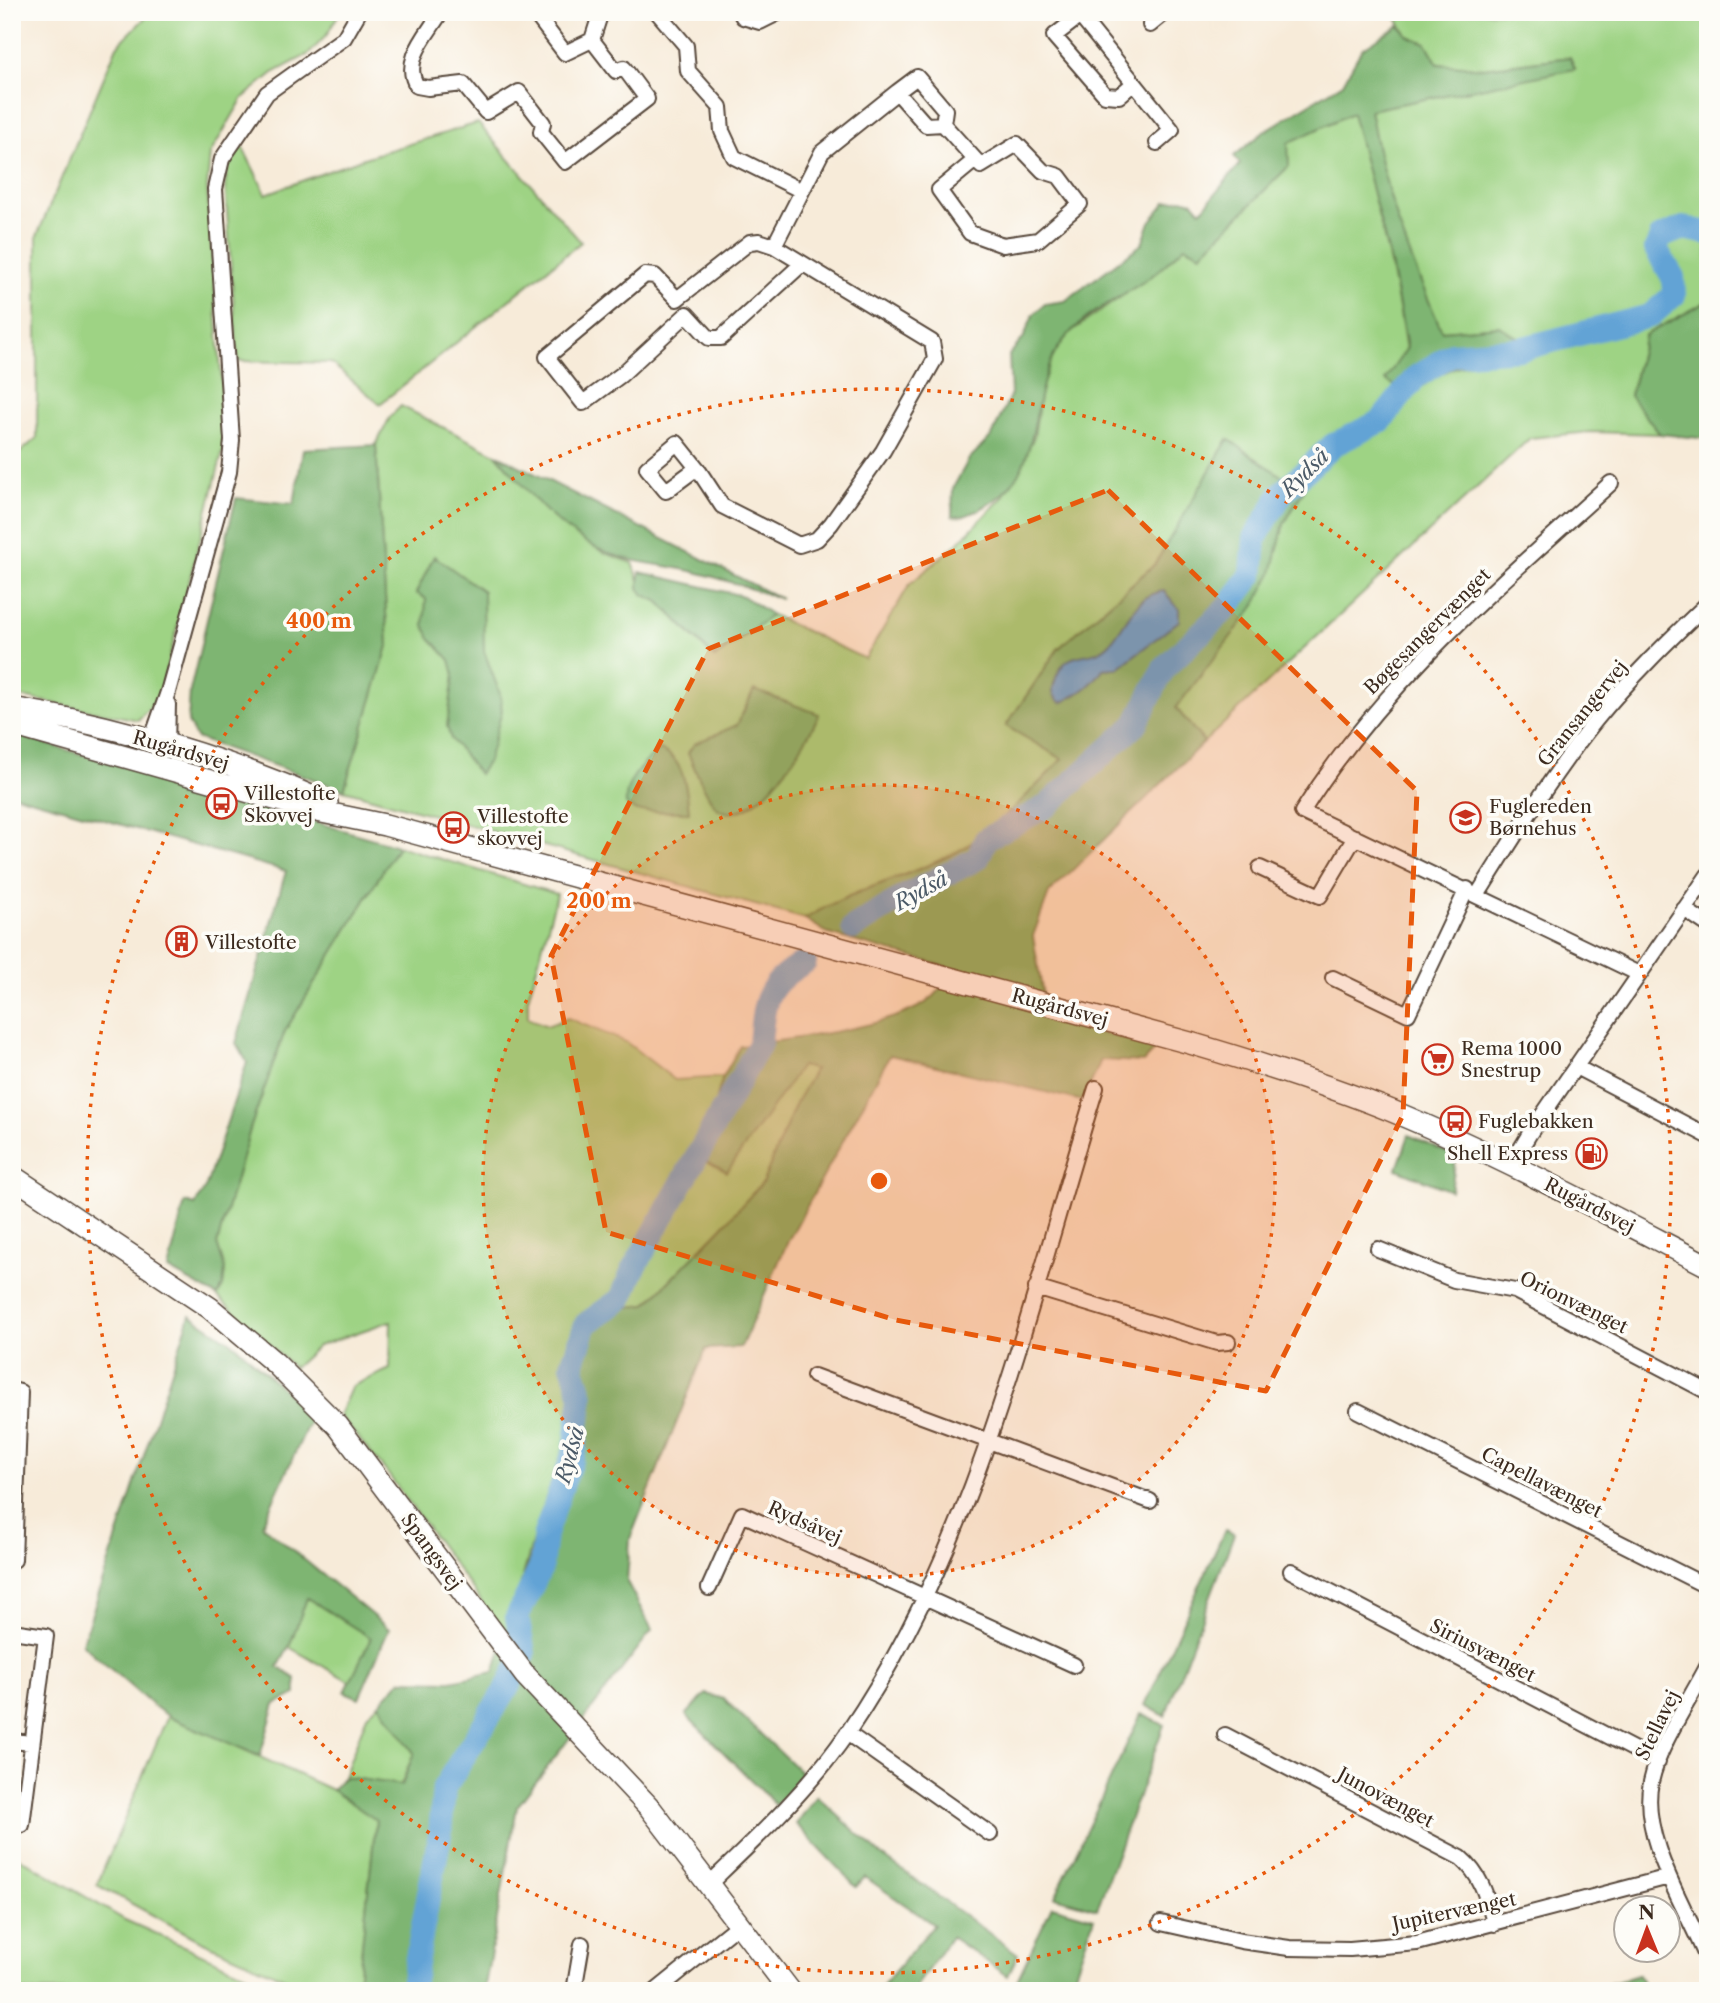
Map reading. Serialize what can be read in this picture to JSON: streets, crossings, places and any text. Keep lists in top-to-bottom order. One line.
{"streets":{"main road":["Rugårdsvej","Spangsvej"],"street":["Bøgesangervænget","Gransangervej","Orionvænget","Capellavænget","Rydsåvej","Siriusvænget","Stellavej","Junovænget","Jupitervænget"]},"crossings":[["Bøgesangervænget","Gransangervej"],["Siriusvænget","Stellavej"],["Stellavej","Jupitervænget"],["Junovænget","Jupitervænget"]],"water":["Rydså"],"places":{"bus stop":["Villestofte Skovvej","Villestofte skovvej","Fuglebakken"],"school or university":["Fuglereden Børnehus"],"building":["Villestofte"],"supermarket":["Rema 1000 Snestrup"],"fuel station":["Shell Express"]},"north":"top","rings":["400 m","200 m"]}
